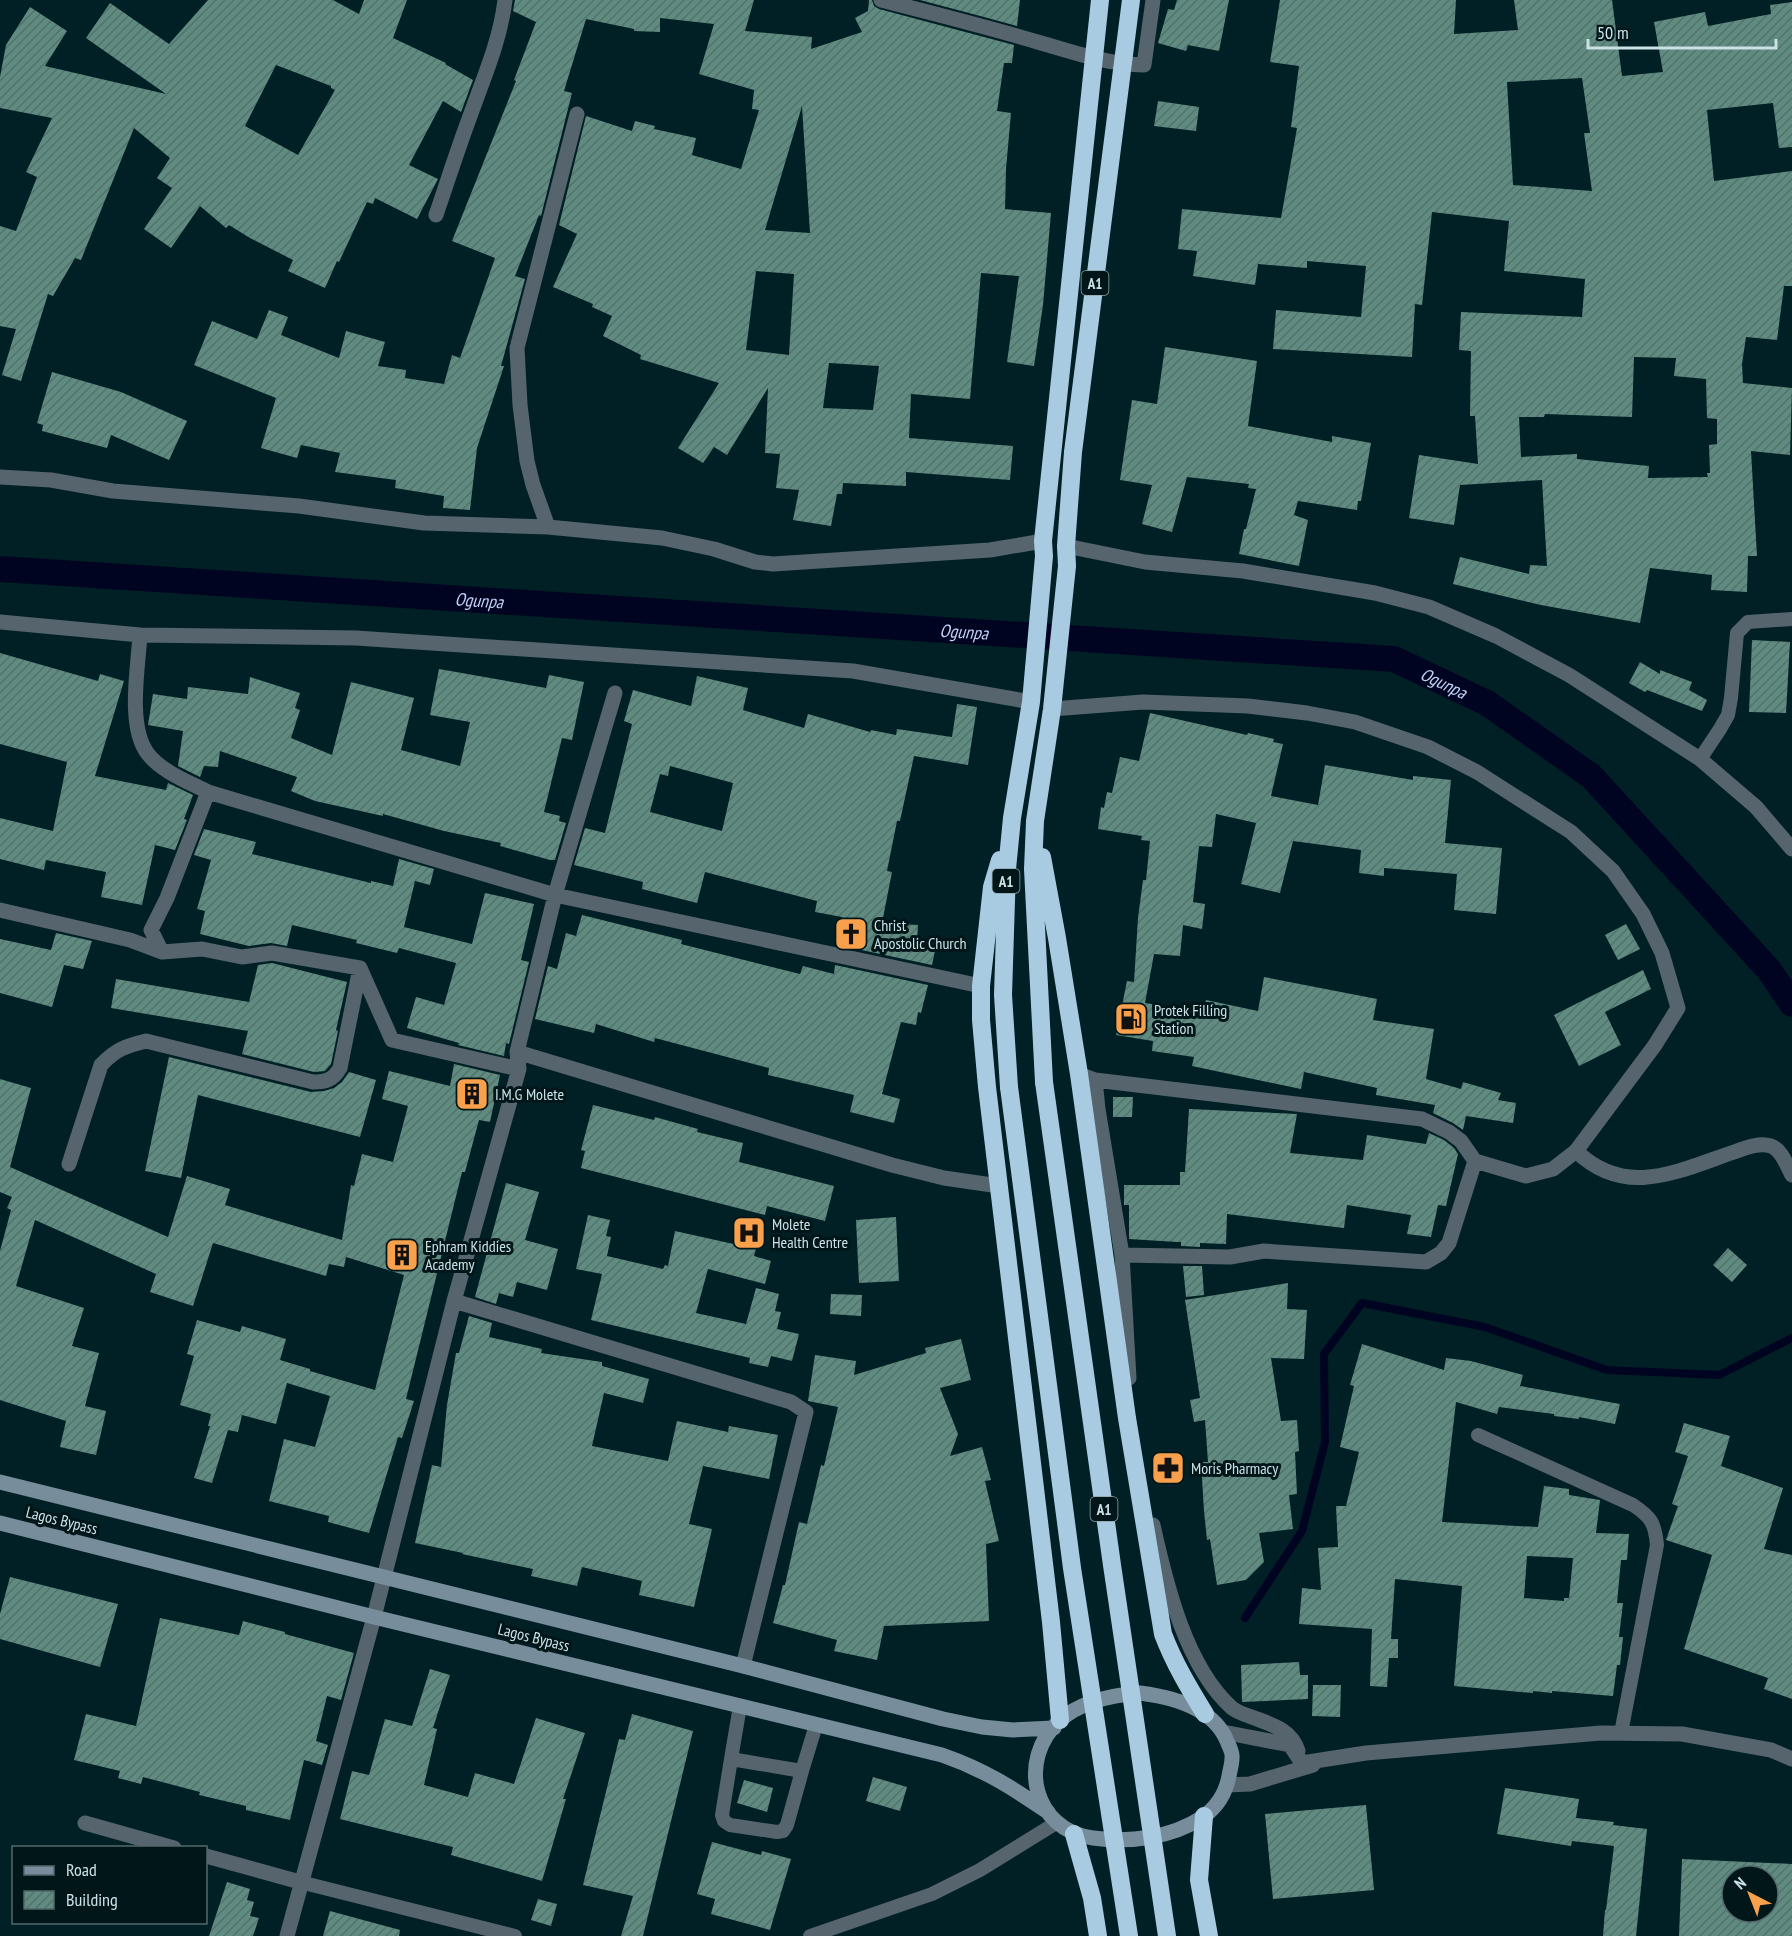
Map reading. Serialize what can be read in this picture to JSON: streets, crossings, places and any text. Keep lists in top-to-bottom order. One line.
{"streets":{"highway":["A1"],"main road":["Lagos Bypass"]},"water":["Ogunpa"],"places":{"church":["Christ Apostolic Church"],"fuel station":["Protek Filling Station"],"building":["I.M.G Molete","Ephram Kiddies Academy"],"hospital":["Molete Health Centre"],"pharmacy":["Moris Pharmacy"]},"legend":["Road","Building"],"scale_bar":"50 m","north":"top left"}
